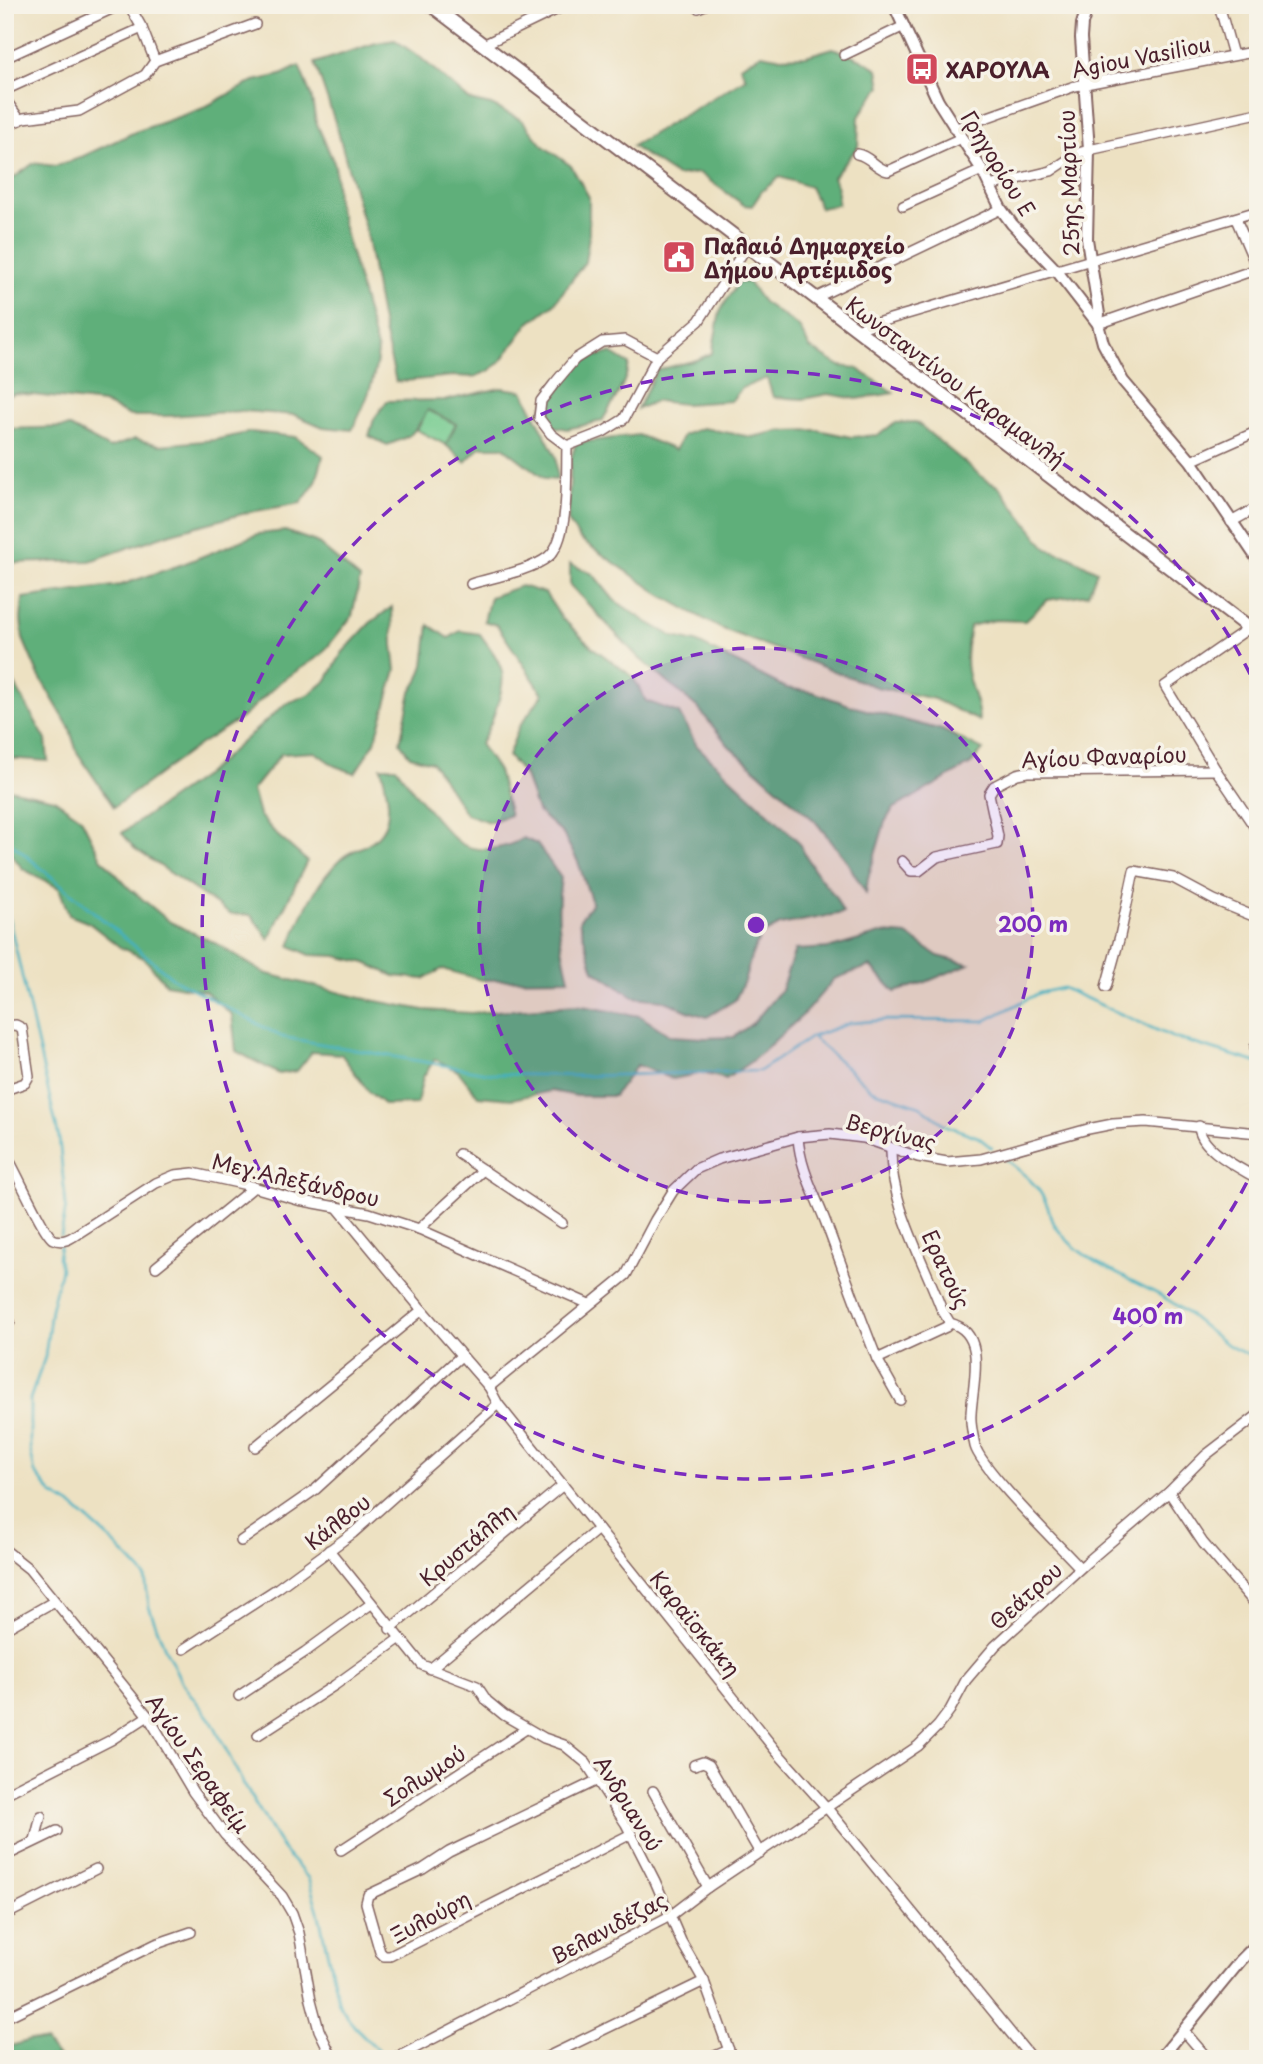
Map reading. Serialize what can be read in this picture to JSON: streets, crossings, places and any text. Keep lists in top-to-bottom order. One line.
{"streets":{"main road":["Κωνσταντίνου Καραμανλή"],"street":["Agiou Vasiliou","Γρηγορίου Ε","25ης Μαρτίου","Αγίου Φαναρίου","Βεργίνας","Μεγ.Αλεξάνδρου","Ερατούς","Κάλβου","Κρυστάλλη","Θεάτρου","Καραϊσκάκη","Αγίου Σεραφείμ","Σολωμού","Ανδριανού","Ξυλούρη","Βελανιδέζας"]},"crossings":[["Agiou Vasiliou","Γρηγορίου Ε"],["Agiou Vasiliou","25ης Μαρτίου"],["Γρηγορίου Ε","25ης Μαρτίου"],["Βεργίνας","Μεγ.Αλεξάνδρου"],["Βεργίνας","Ερατούς"],["Βεργίνας","Καραϊσκάκη"],["Μεγ.Αλεξάνδρου","Καραϊσκάκη"],["Ερατούς","Θεάτρου"],["Κάλβου","Καραϊσκάκη"],["Κάλβου","Ανδριανού"],["Κρυστάλλη","Καραϊσκάκη"],["Κρυστάλλη","Ανδριανού"],["Θεάτρου","Καραϊσκάκη"],["Θεάτρου","Βελανιδέζας"],["Καραϊσκάκη","Βελανιδέζας"],["Σολωμού","Ανδριανού"],["Ανδριανού","Ξυλούρη"],["Ανδριανού","Βελανιδέζας"]],"places":{"bus stop":["ΧΑΡΟΥΛΑ"],"public building":["Παλαιό Δημαρχείο Δήμου Αρτέμιδος"]},"rings":["200 m","400 m"]}
